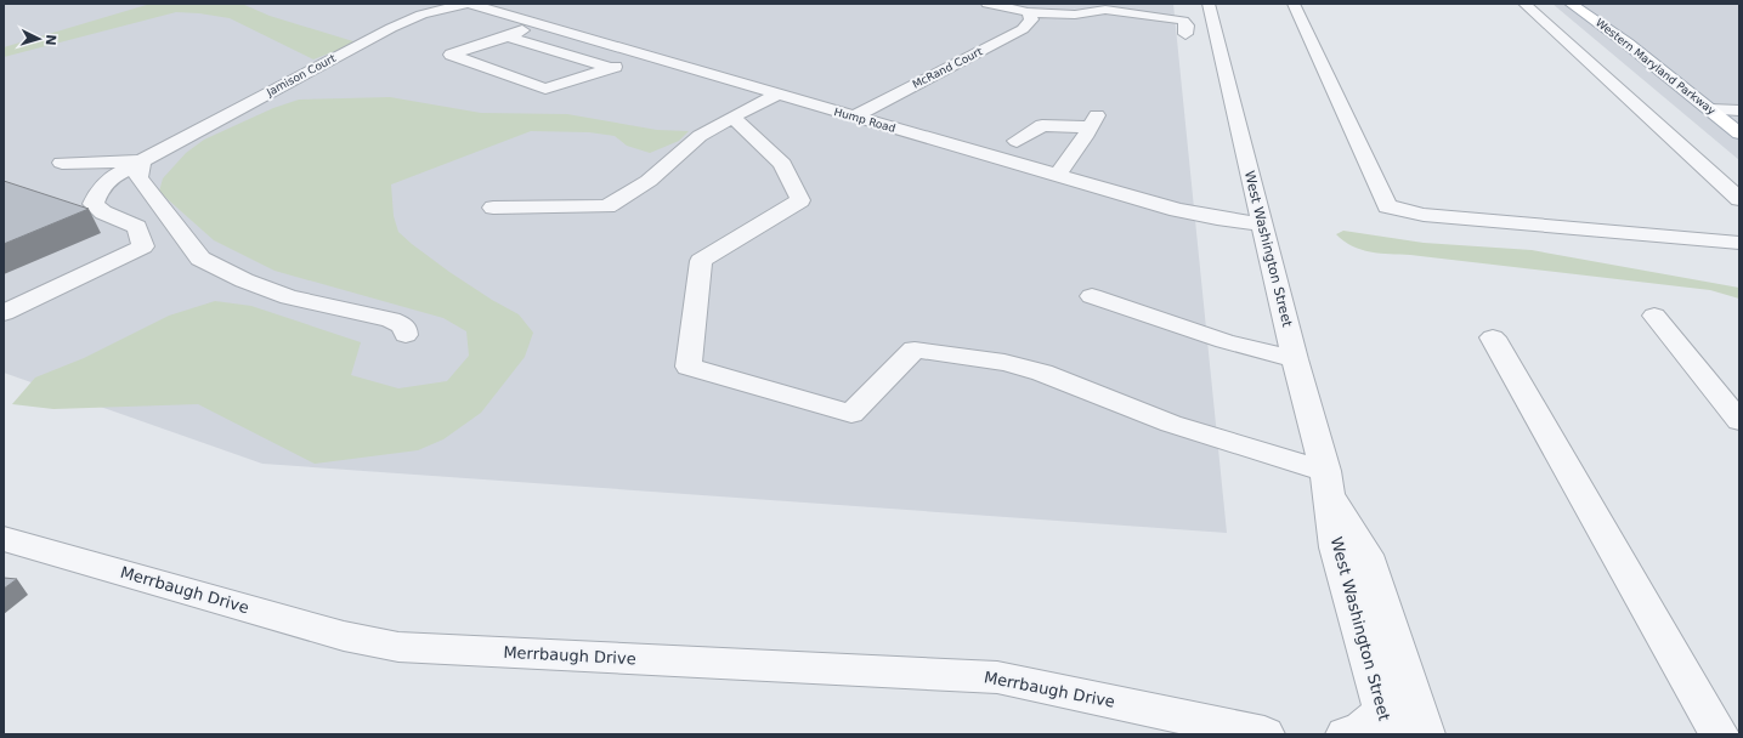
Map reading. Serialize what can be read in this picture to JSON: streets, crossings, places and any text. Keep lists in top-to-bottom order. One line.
{"streets":{"main road":["Western Maryland Parkway"],"street":["McRand Court","Jamison Court","Hump Road","West Washington Street","Merrbaugh Drive"]},"crossings":[["McRand Court","Hump Road"],["Jamison Court","Hump Road"],["Hump Road","West Washington Street"]],"north":"right"}
